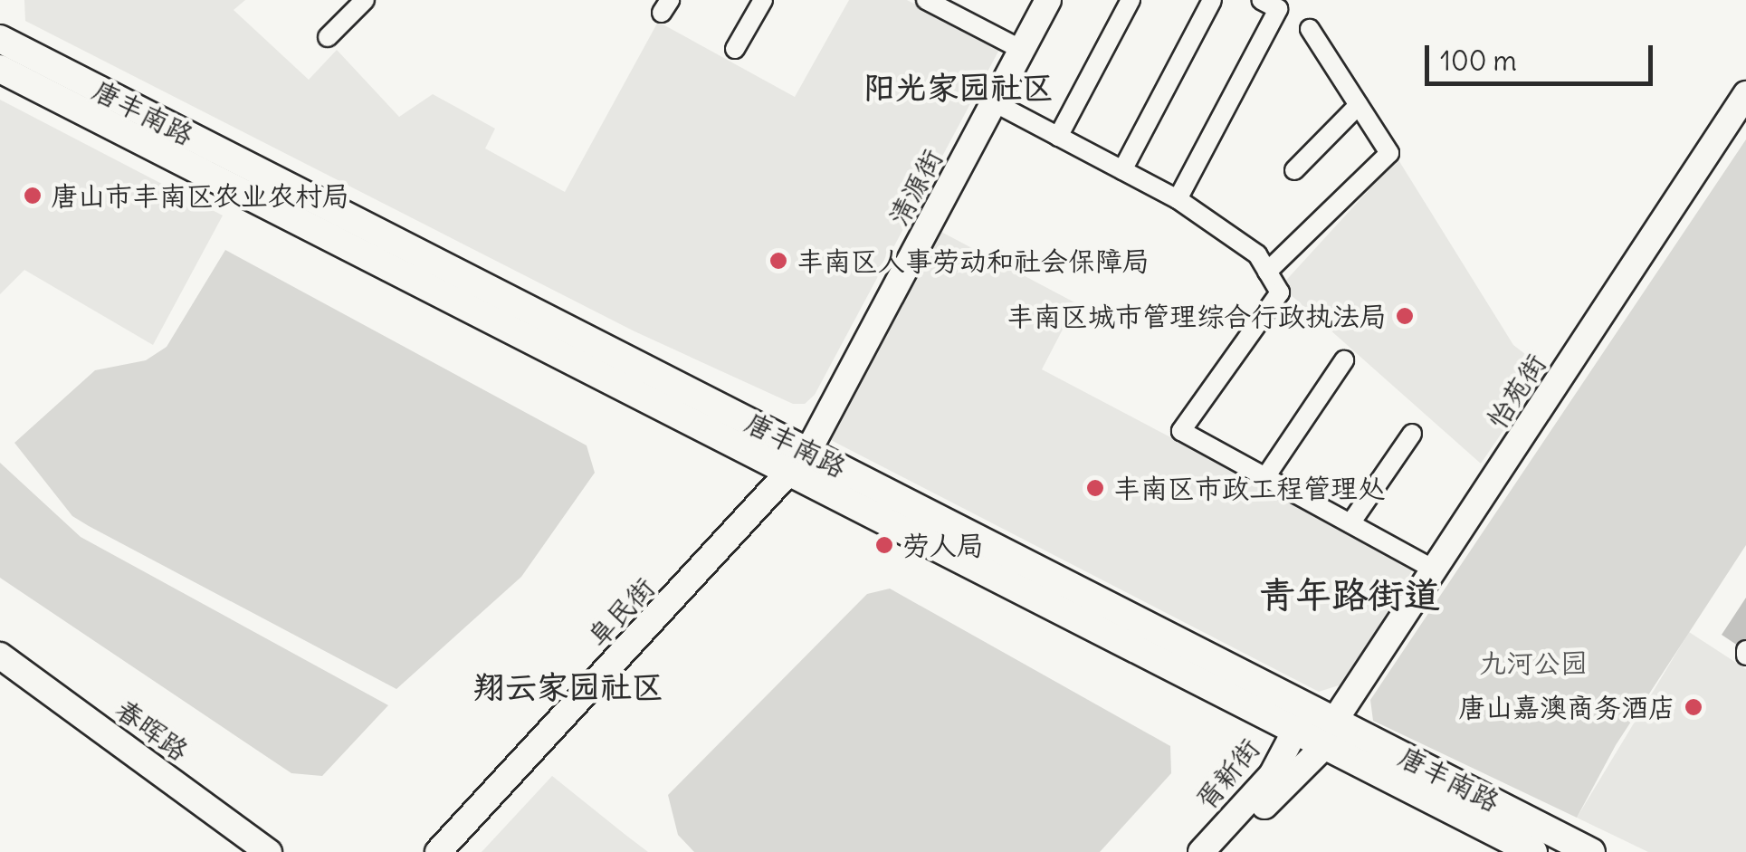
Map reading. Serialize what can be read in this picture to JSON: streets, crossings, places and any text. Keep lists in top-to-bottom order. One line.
{"streets":{"main road":["唐丰南路"],"street":["清源街","怡苑街","阜民街","春晖路","胥新街"]},"crossings":[["唐丰南路","清源街"],["唐丰南路","怡苑街"],["唐丰南路","阜民街"],["唐丰南路","胥新街"],["清源街","阜民街"]],"districts":["阳光家园社区","青年路街道","翔云家园社区"],"parks":["九河公园"],"places":["唐山市丰南区农业农村局","丰南区人事劳动和社会保障局","丰南区城市管理综合行政执法局","丰南区市政工程管理处","劳人局","唐山嘉澳商务酒店"],"scale_bar":"100 m"}
